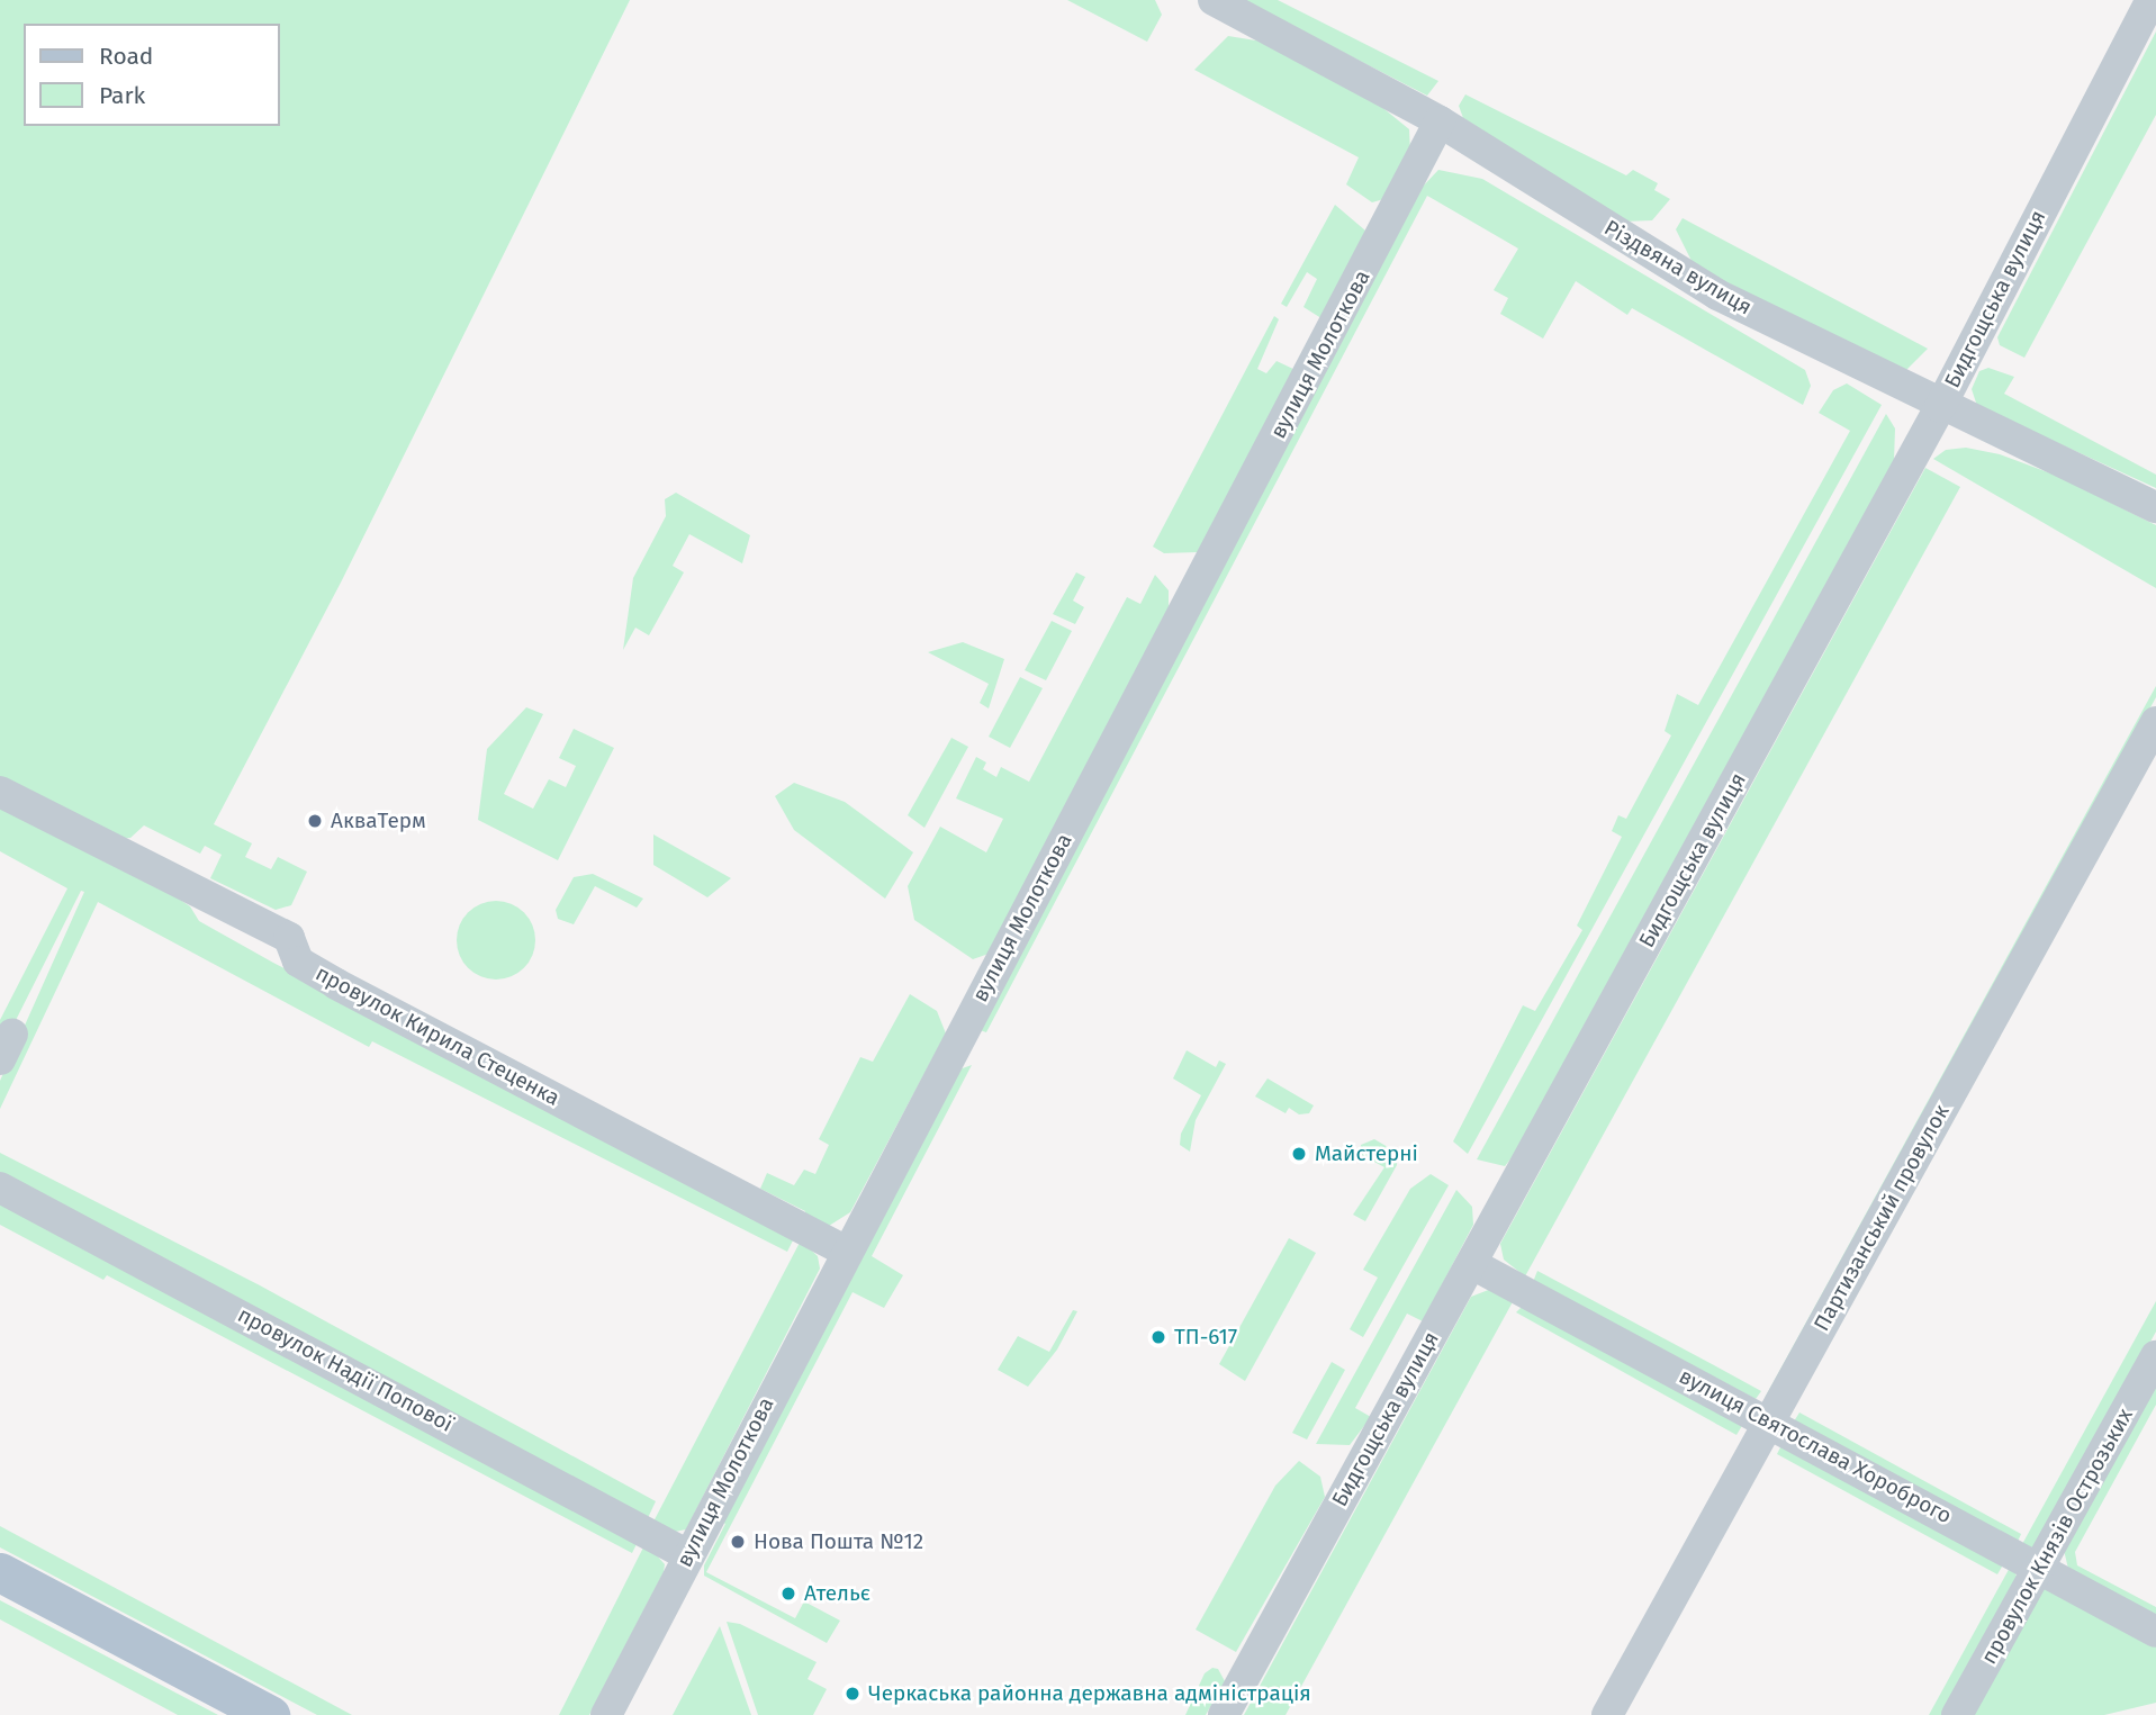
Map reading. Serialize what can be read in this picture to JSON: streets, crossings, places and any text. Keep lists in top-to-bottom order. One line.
{"streets":{"street":["Різдвяна вулиця","Бидгощська вулиця","вулиця Молоткова","провулок Кирила Стеценка","Партизанський провулок","провулок Надії Попової","вулиця Святослава Хороброго","провулок Князів Острозьких"]},"crossings":[["Різдвяна вулиця","Бидгощська вулиця"],["Різдвяна вулиця","вулиця Молоткова"],["Бидгощська вулиця","вулиця Святослава Хороброго"],["вулиця Молоткова","провулок Кирила Стеценка"],["вулиця Молоткова","провулок Надії Попової"],["Партизанський провулок","вулиця Святослава Хороброго"],["вулиця Святослава Хороброго","провулок Князів Острозьких"]],"places":["АкваТерм","Майстерні","ТП-617","Нова Пошта №12","Ательє","Черкаська районна державна адміністрація"],"legend":["Road","Park"]}
